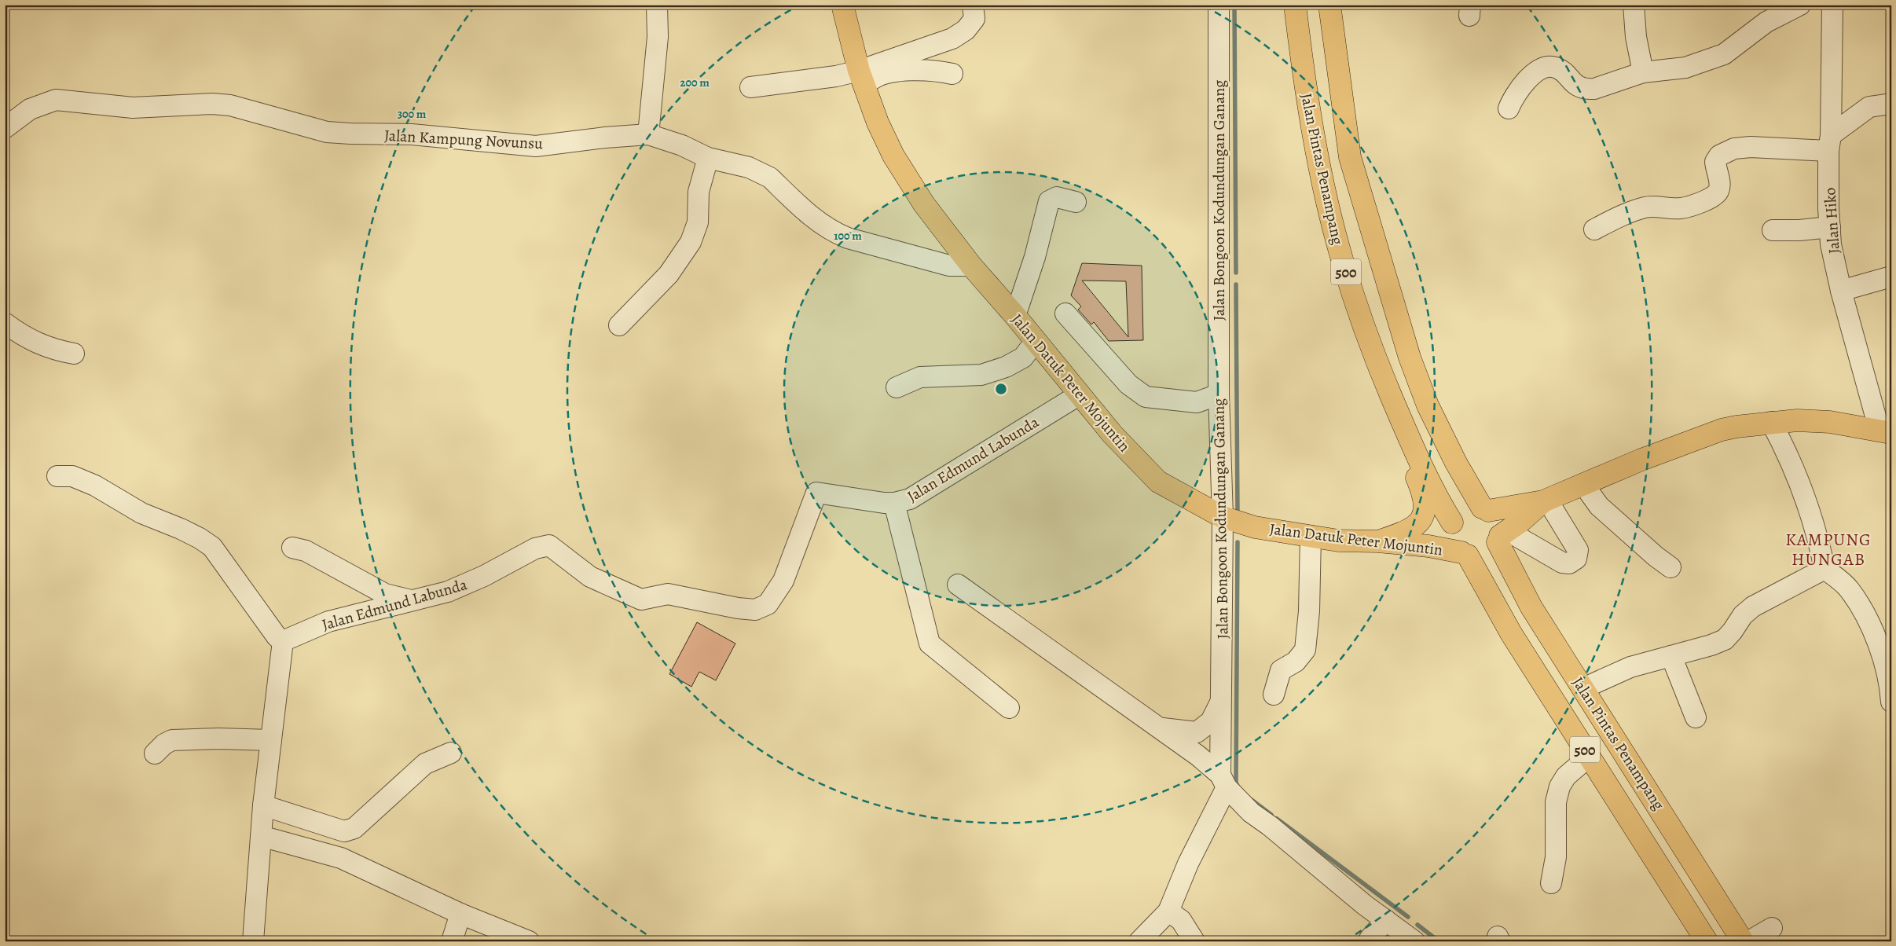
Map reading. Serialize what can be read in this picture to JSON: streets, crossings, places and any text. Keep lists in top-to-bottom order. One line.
{"streets":{"main road":["Jalan Pintas Penampang","500","Jalan Datuk Peter Mojuntin"],"street":["Jalan Kampung Novunsu","Jalan Bongoon Kodundungan Ganang","Jalan Hiko","Jalan Edmund Labunda"]},"crossings":[["Jalan Kampung Novunsu","Jalan Datuk Peter Mojuntin"],["Jalan Pintas Penampang","500"],["Jalan Pintas Penampang","Jalan Datuk Peter Mojuntin"],["Jalan Bongoon Kodundungan Ganang","Jalan Datuk Peter Mojuntin"],["500","Jalan Datuk Peter Mojuntin"],["Jalan Datuk Peter Mojuntin","Jalan Edmund Labunda"]],"districts":["KAMPUNG HUNGAB"],"rings":["200 m","300 m","100 m"]}
